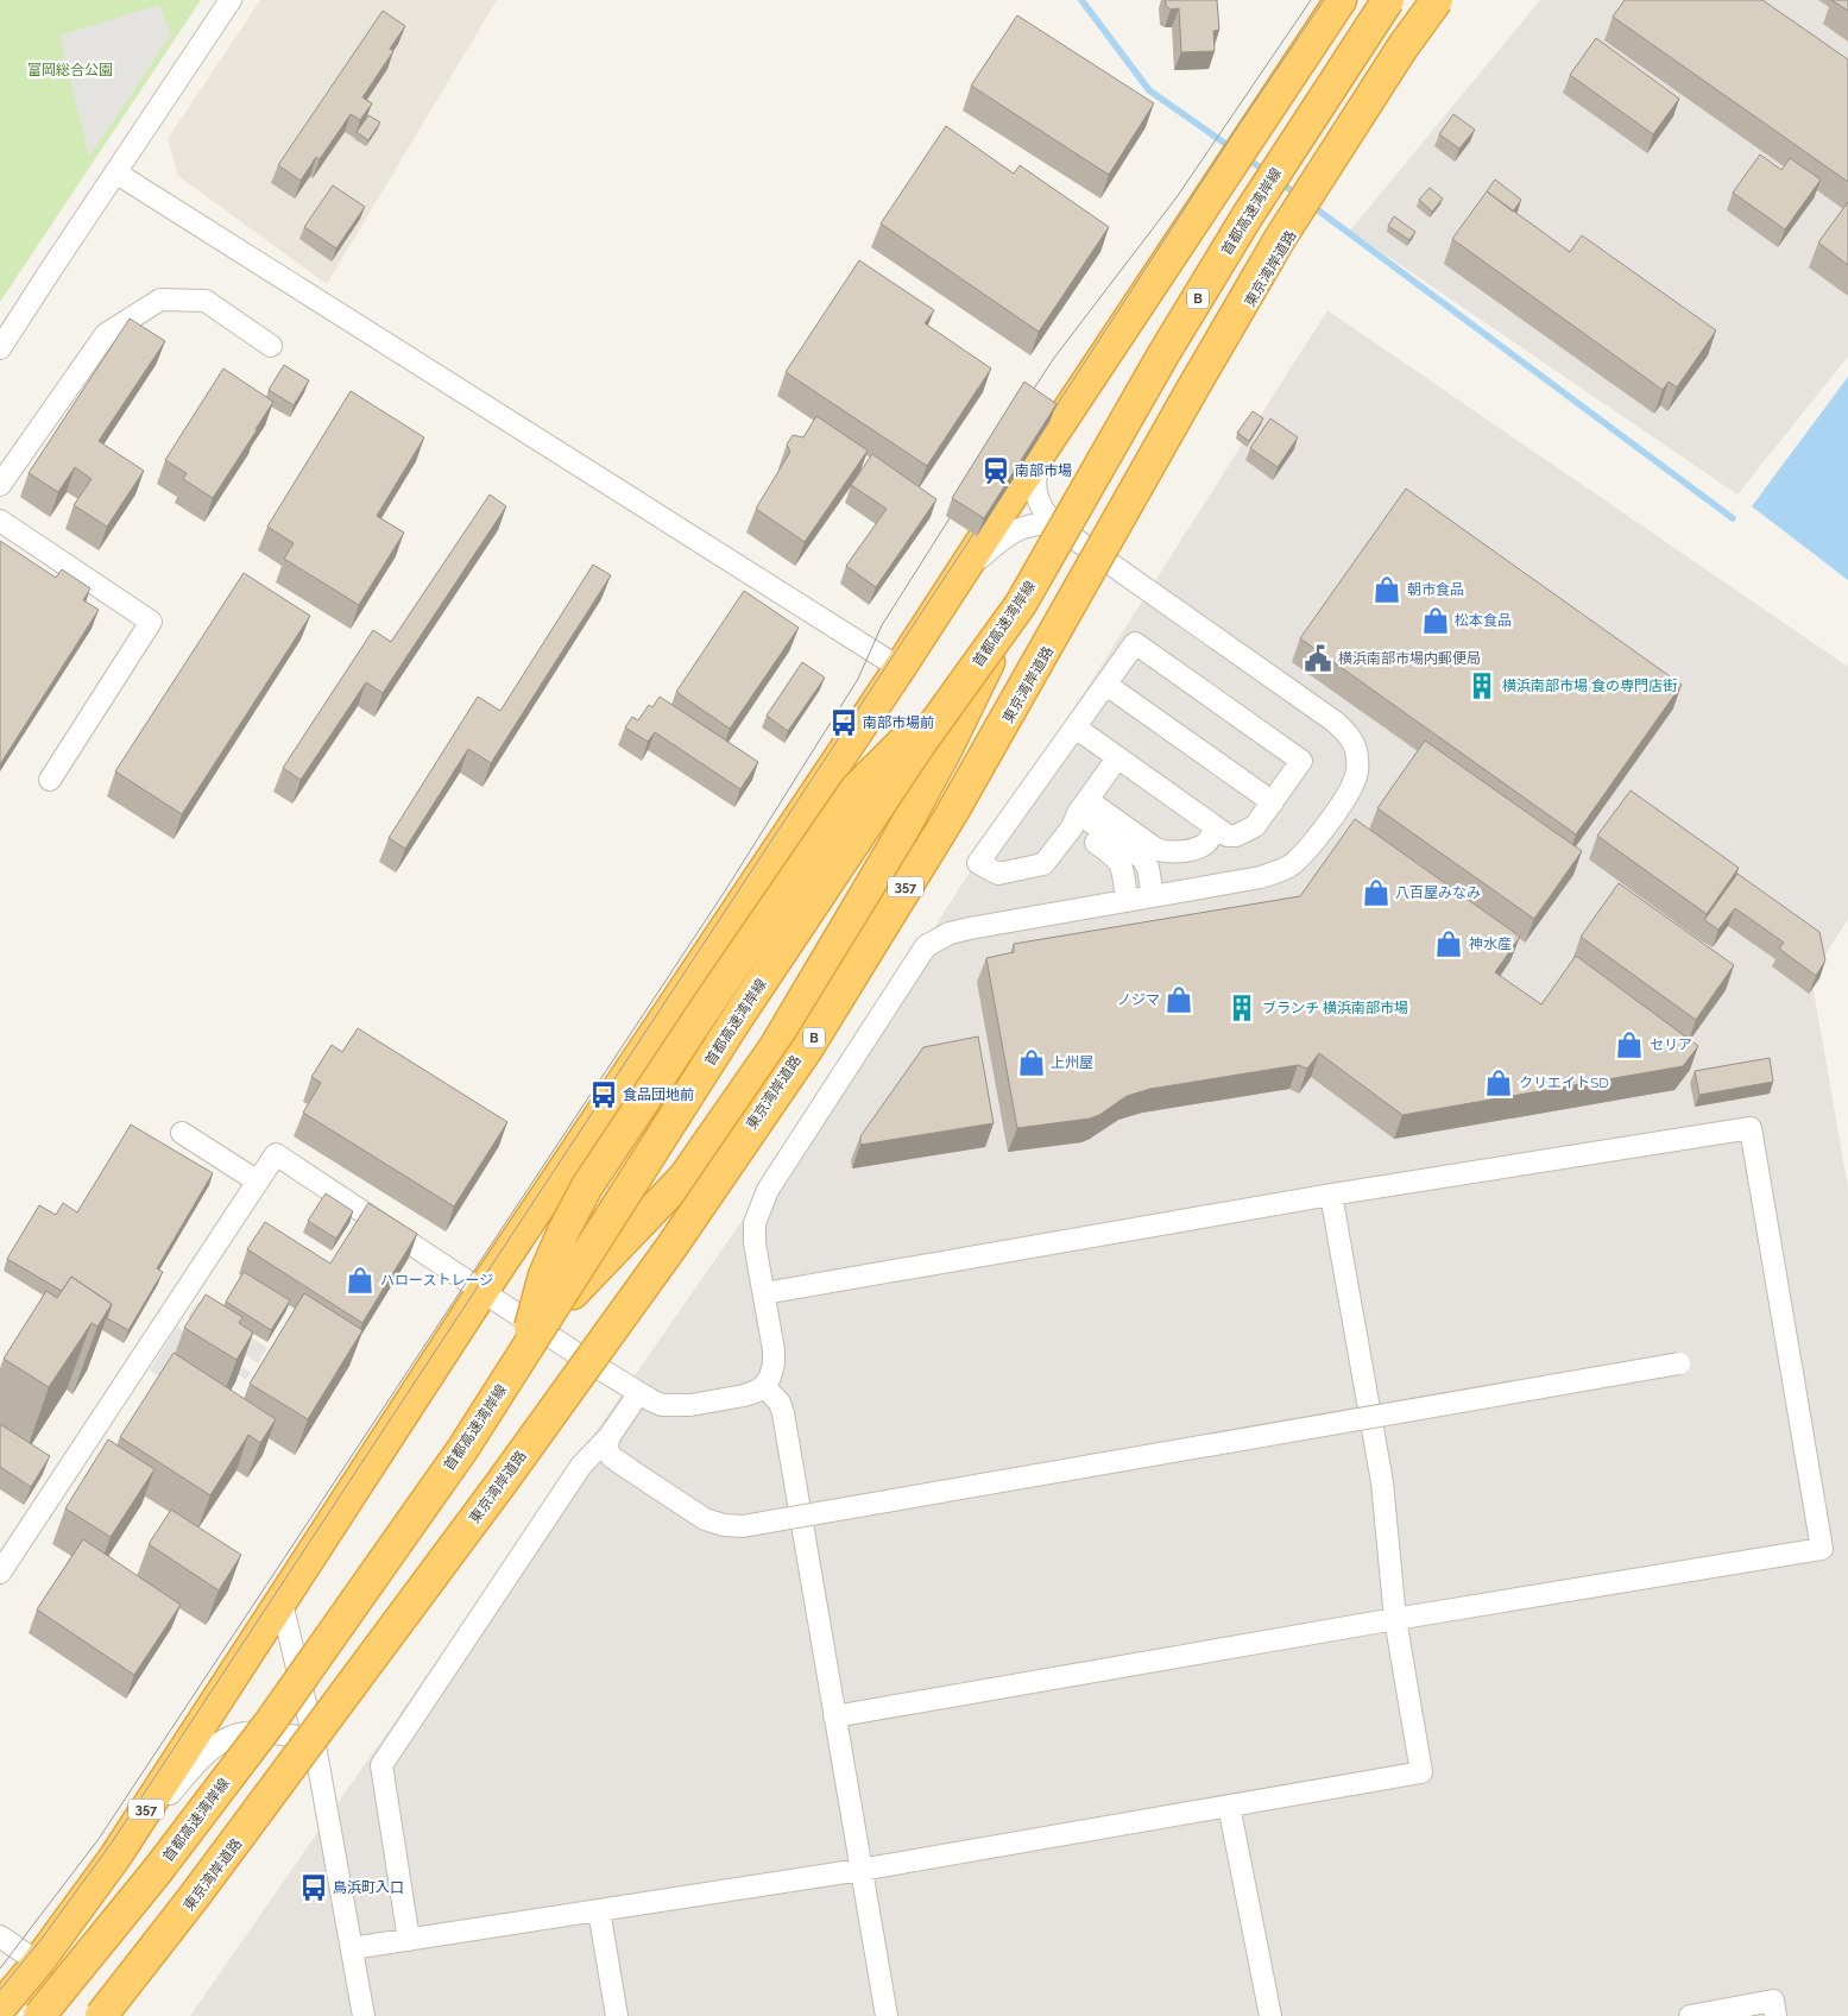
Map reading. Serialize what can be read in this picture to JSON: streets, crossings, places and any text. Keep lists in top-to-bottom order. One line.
{"streets":{"highway":["首都高速湾岸線","東京湾岸道路","B","357"]},"crossings":[["東京湾岸道路","B"]],"parks":["富岡総合公園"],"places":{"station":["南部市場"],"shop":["朝市食品","松本食品","八百屋みなみ","神水産","ノジマ","セリア","上州屋","クリエイトSD","ハローストレージ"],"public building":["横浜南部市場内郵便局"],"building":["横浜南部市場 食の専門店街","ブランチ 横浜南部市場"],"bus stop":["南部市場前","食品団地前","鳥浜町入口"]}}
